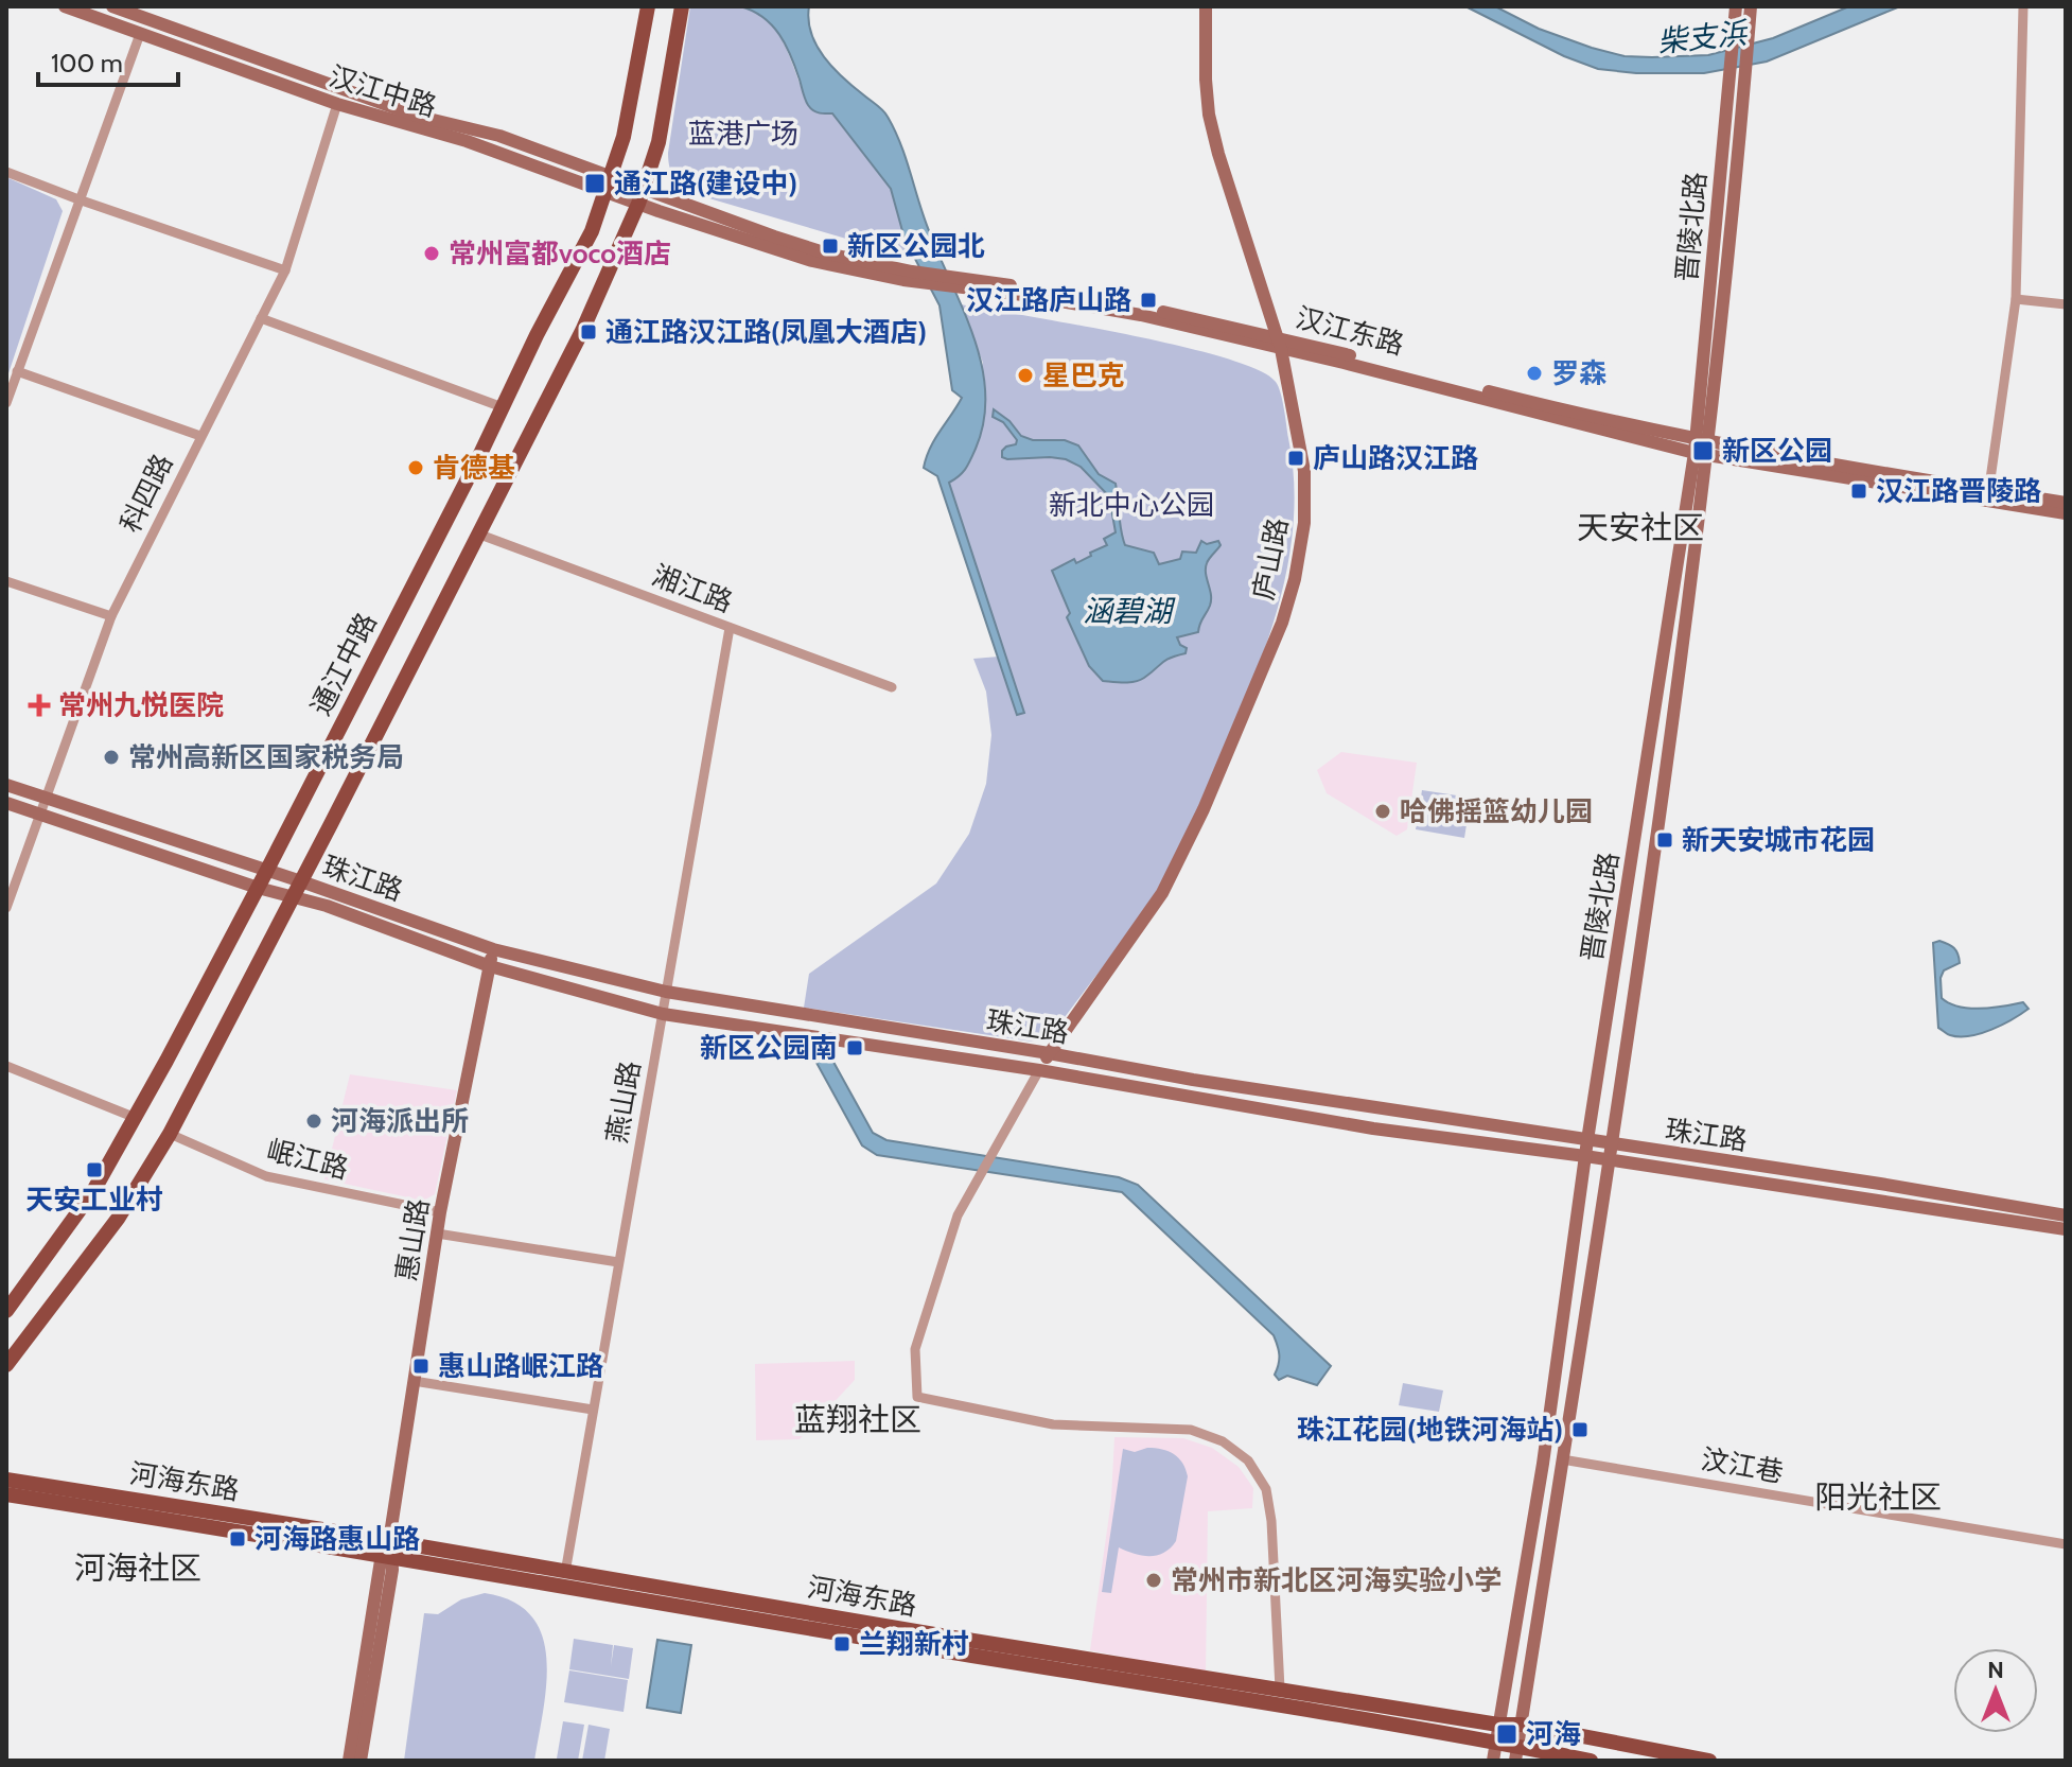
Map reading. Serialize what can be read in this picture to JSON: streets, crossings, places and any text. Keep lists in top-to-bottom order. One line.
{"streets":{"main road":["通江中路","河海东路"],"street":["汉江中路","晋陵北路","汉江东路","科四路","庐山路","湘江路","珠江路","燕山路","岷江路","惠山路","汶江巷"]},"crossings":[["汉江中路","汉江东路"],["汉江中路","科四路"],["汉江中路","通江中路"],["晋陵北路","汉江东路"],["晋陵北路","珠江路"],["晋陵北路","汶江巷"],["晋陵北路","河海东路"],["汉江东路","庐山路"],["科四路","珠江路"],["庐山路","珠江路"],["湘江路","燕山路"],["通江中路","珠江路"],["珠江路","燕山路"],["珠江路","惠山路"],["燕山路","河海东路"],["岷江路","惠山路"],["惠山路","河海东路"]],"districts":["天安社区","蓝翔社区","阳光社区","河海社区"],"water":["柴支浜","涵碧湖"],"parks":["蓝港广场","新北中心公园"],"places":{"transit":["通江路(建设中)","新区公园北","汉江路庐山路","通江路汉江路(凤凰大酒店)","新区公园","庐山路汉江路","汉江路晋陵路","新天安城市花园","新区公园南","天安工业村","惠山路岷江路","珠江花园(地铁河海站)","河海路惠山路","兰翔新村","河海"],"other":["常州富都voco酒店","罗森","星巴克","肯德基","常州高新区国家税务局","哈佛摇篮幼儿园","河海派出所","常州市新北区河海实验小学"],"health":["常州九悦医院"]},"scale_bar":"100 m","north":"top"}
